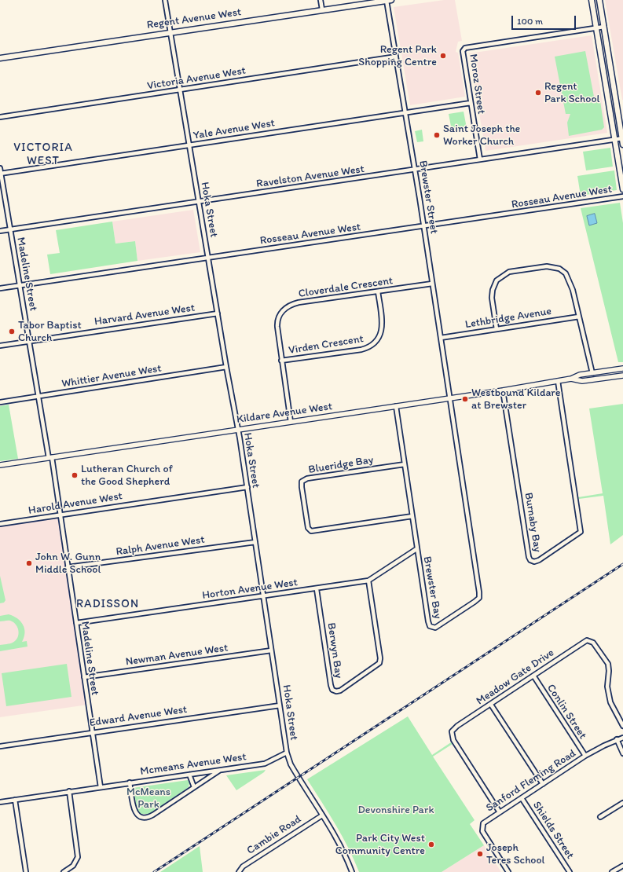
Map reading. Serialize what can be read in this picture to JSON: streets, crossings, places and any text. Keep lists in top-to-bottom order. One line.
{"streets":{"main road":["Regent Avenue West"],"street":["Victoria Avenue West","Moroz Street","Yale Avenue West","Ravelston Avenue West","Brewster Street","Rosseau Avenue West","Hoka Street","Madeline Street","Cloverdale Crescent","Harvard Avenue West","Lethbridge Avenue","Virden Crescent","Whittier Avenue West","Kildare Avenue West","Blueridge Bay","Harold Avenue West","Burnaby Bay","Ralph Avenue West","Brewster Bay","Horton Avenue West","Berwyn Bay","Newman Avenue West","Meadow Gate Drive","Conlin Street","Edward Avenue West","Mcmeans Avenue West","Sanford Fleming Road","Shields Street","Cambie Road"]},"crossings":[["Regent Avenue West","Brewster Street"],["Regent Avenue West","Hoka Street"],["Victoria Avenue West","Brewster Street"],["Victoria Avenue West","Hoka Street"],["Moroz Street","Yale Avenue West"],["Moroz Street","Ravelston Avenue West"],["Yale Avenue West","Brewster Street"],["Yale Avenue West","Hoka Street"],["Yale Avenue West","Madeline Street"],["Ravelston Avenue West","Brewster Street"],["Ravelston Avenue West","Hoka Street"],["Ravelston Avenue West","Madeline Street"],["Brewster Street","Rosseau Avenue West"],["Brewster Street","Cloverdale Crescent"],["Brewster Street","Lethbridge Avenue"],["Brewster Street","Kildare Avenue West"],["Brewster Street","Brewster Bay"],["Rosseau Avenue West","Hoka Street"],["Rosseau Avenue West","Madeline Street"],["Hoka Street","Harvard Avenue West"],["Hoka Street","Whittier Avenue West"],["Hoka Street","Kildare Avenue West"],["Hoka Street","Harold Avenue West"],["Hoka Street","Ralph Avenue West"],["Hoka Street","Horton Avenue West"],["Hoka Street","Newman Avenue West"],["Hoka Street","Edward Avenue West"],["Hoka Street","Mcmeans Avenue West"],["Hoka Street","Cambie Road"],["Madeline Street","Harvard Avenue West"],["Madeline Street","Whittier Avenue West"],["Madeline Street","Kildare Avenue West"],["Madeline Street","Harold Avenue West"],["Madeline Street","Ralph Avenue West"],["Madeline Street","Horton Avenue West"],["Madeline Street","Newman Avenue West"],["Madeline Street","Edward Avenue West"],["Madeline Street","Mcmeans Avenue West"],["Cloverdale Crescent","Virden Crescent"],["Cloverdale Crescent","Kildare Avenue West"],["Kildare Avenue West","Burnaby Bay"],["Kildare Avenue West","Brewster Bay"],["Blueridge Bay","Brewster Bay"],["Brewster Bay","Horton Avenue West"],["Horton Avenue West","Berwyn Bay"],["Meadow Gate Drive","Conlin Street"],["Meadow Gate Drive","Sanford Fleming Road"],["Conlin Street","Sanford Fleming Road"],["Sanford Fleming Road","Shields Street"]],"districts":["VICTORIA WEST","RADISSON"],"parks":["McMeans Park","Devonshire Park"],"places":["Regent Park Shopping Centre","Regent Park School","Saint Joseph the Worker Church","Tabor Baptist Church","Westbound Kildare at Brewster","Lutheran Church of the Good Shepherd","John W. Gunn Middle School","Park City West Community Centre","Joseph Teres School"],"scale_bar":"100 m"}
